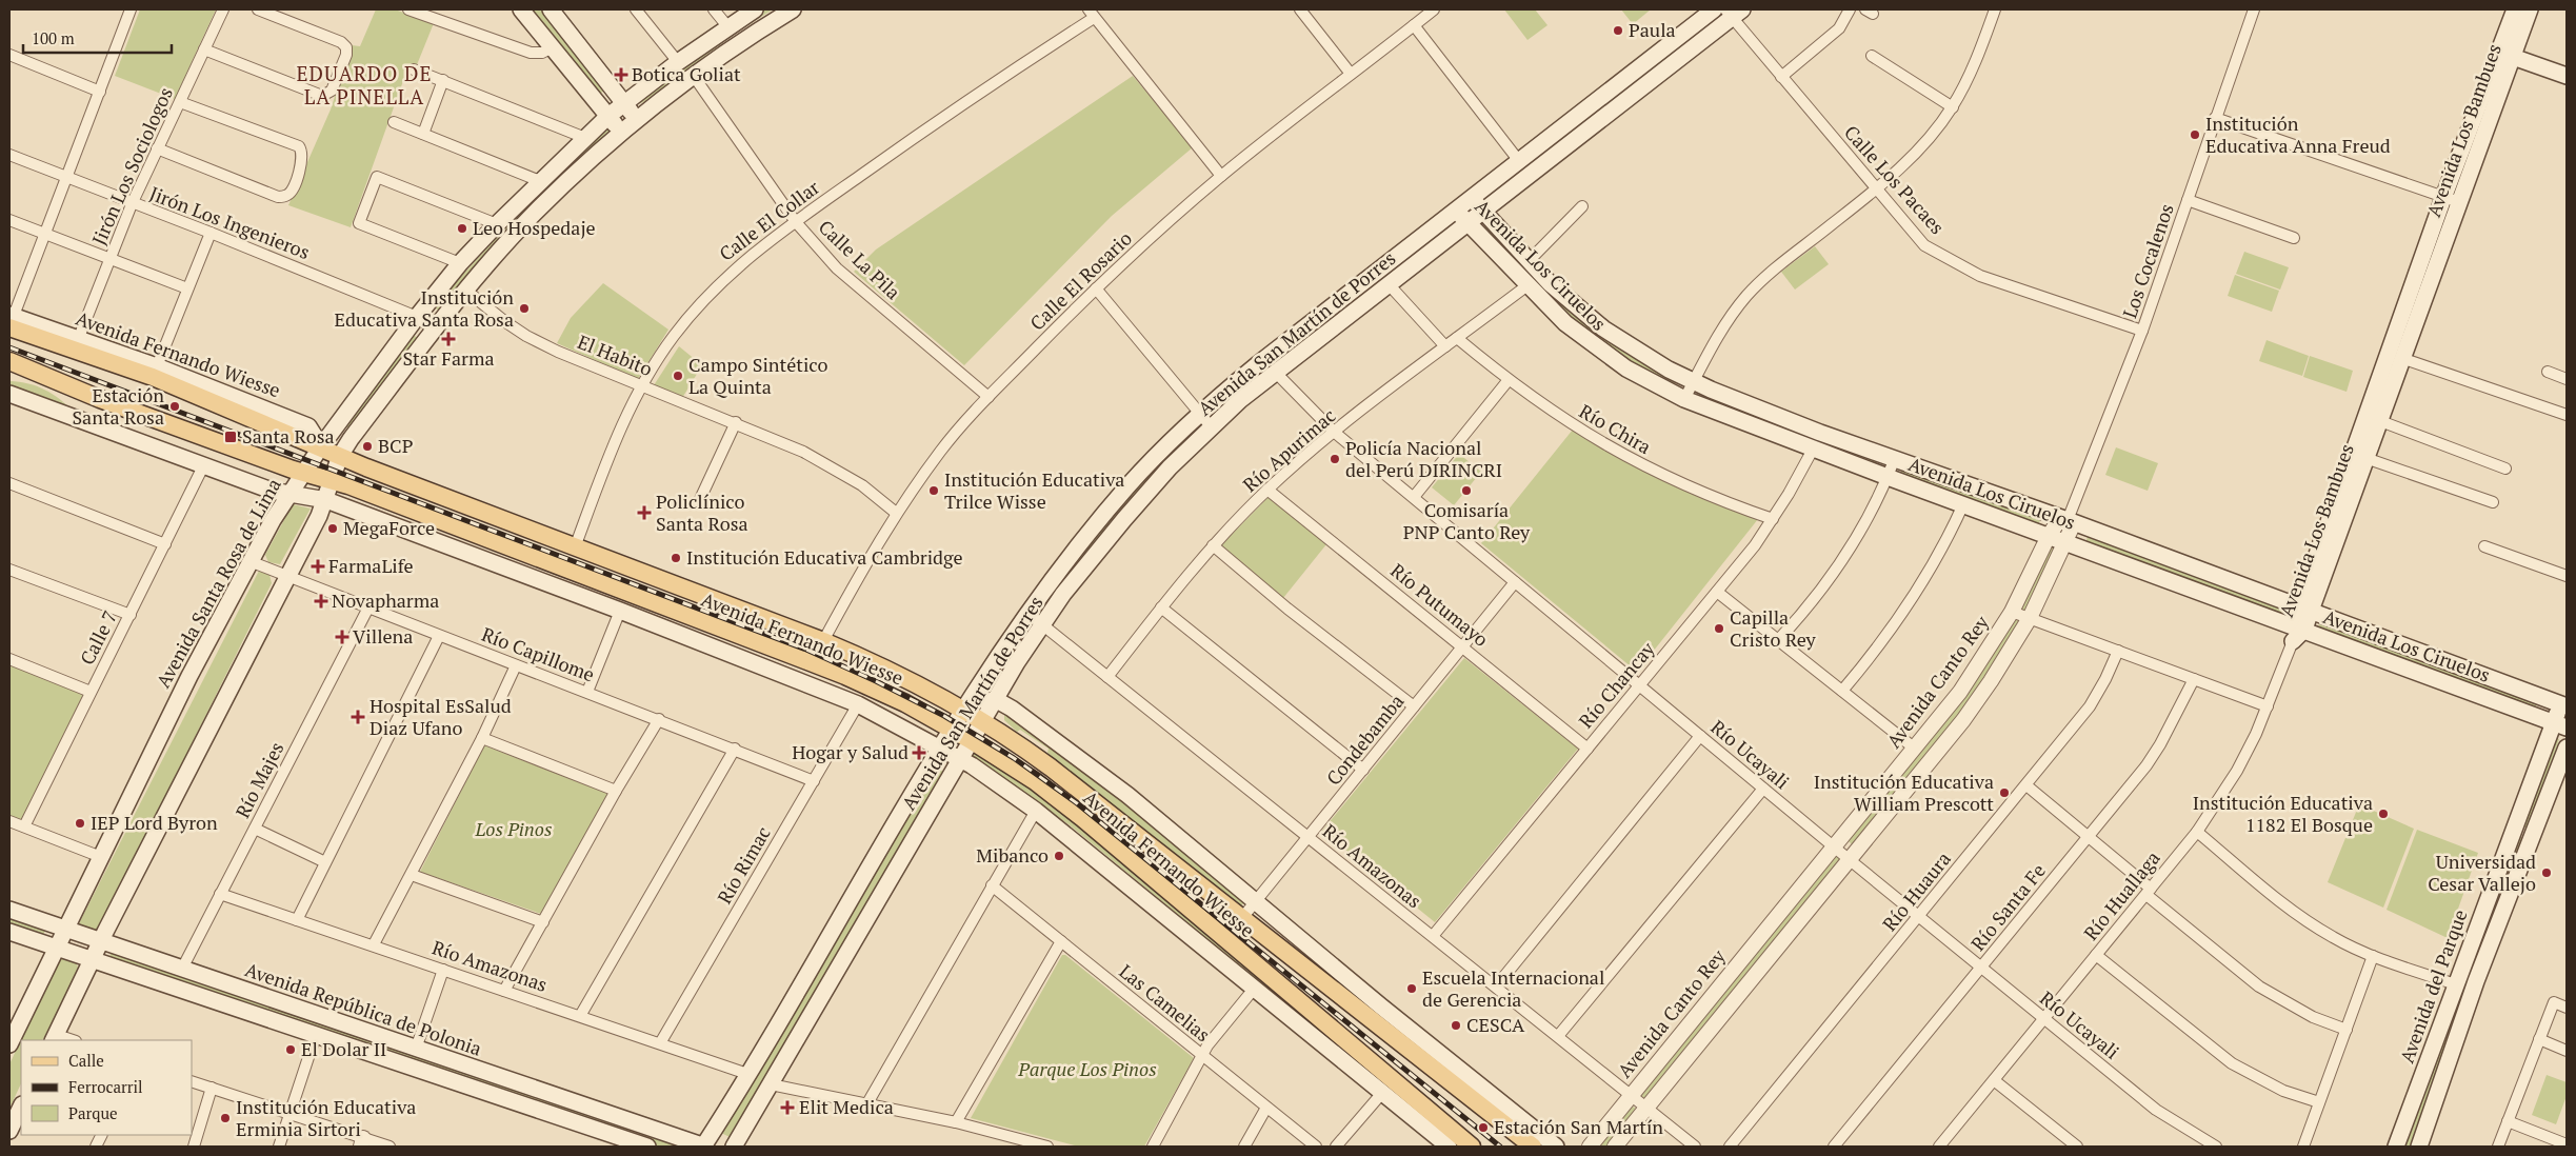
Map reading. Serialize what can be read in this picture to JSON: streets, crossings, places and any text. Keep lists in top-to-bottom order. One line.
{"streets":{"main road":["Avenida Los Bambues","Avenida Los Ciruelos","Avenida San Martín de Porres","Avenida Fernando Wiesse","Avenida Santa Rosa de Lima","Avenida del Parque","Avenida República de Polonia"],"street":["Jirón Los Sociologos","Calle Los Pacaes","Calle El Collar","Jirón Los Ingenieros","Calle La Pila","Los Cocalenos","Calle El Rosario","El Habito","Río Chira","Río Apurimac","Río Putumayo","Calle 7","Río Capillome","Avenida Canto Rey","Río Chancay","Condebamba","Río Ucayali","Río Majes","Río Rimac","Río Amazonas","Río Huaura","Río Huallaga","Río Santa Fe","Las Camelias"]},"crossings":[["Avenida Los Bambues","Avenida Los Ciruelos"],["Avenida Los Bambues","Río Huallaga"],["Jirón Los Sociologos","Jirón Los Ingenieros"],["Jirón Los Sociologos","Avenida Fernando Wiesse"],["Calle Los Pacaes","Los Cocalenos"],["Calle Los Pacaes","Avenida San Martín de Porres"],["Calle El Collar","Calle La Pila"],["Calle El Collar","Avenida Fernando Wiesse"],["Calle El Collar","El Habito"],["Jirón Los Ingenieros","Avenida Santa Rosa de Lima"],["Calle La Pila","Calle El Rosario"],["Los Cocalenos","Avenida Los Ciruelos"],["Los Cocalenos","Avenida Canto Rey"],["Avenida Los Ciruelos","Avenida San Martín de Porres"],["Avenida Los Ciruelos","Río Apurimac"],["Avenida Los Ciruelos","Avenida Canto Rey"],["Avenida Los Ciruelos","Río Chancay"],["Avenida Los Ciruelos","Río Huallaga"],["Avenida Los Ciruelos","Avenida del Parque"],["Calle El Rosario","Avenida Fernando Wiesse"],["Calle El Rosario","El Habito"],["Avenida San Martín de Porres","Avenida Fernando Wiesse"],["Avenida San Martín de Porres","Río Ucayali"],["Avenida San Martín de Porres","Río Amazonas"],["Avenida San Martín de Porres","Avenida República de Polonia"],["Avenida Fernando Wiesse","Avenida Santa Rosa de Lima"],["Avenida Fernando Wiesse","Condebamba"],["Río Chira","Río Apurimac"],["Río Chira","Río Chancay"],["Río Apurimac","Río Putumayo"],["Río Apurimac","Río Ucayali"],["Río Apurimac","Río Amazonas"],["Avenida Santa Rosa de Lima","Río Capillome"],["Avenida Santa Rosa de Lima","Avenida República de Polonia"],["Río Putumayo","Río Chancay"],["Río Putumayo","Condebamba"],["Río Capillome","Río Majes"],["Río Capillome","Río Rimac"],["Avenida Canto Rey","Río Ucayali"],["Avenida Canto Rey","Río Amazonas"],["Río Chancay","Río Ucayali"],["Río Chancay","Río Amazonas"],["Condebamba","Río Ucayali"],["Condebamba","Río Amazonas"],["Río Ucayali","Río Huaura"],["Río Ucayali","Río Huallaga"],["Río Ucayali","Río Santa Fe"],["Río Majes","Río Amazonas"],["Río Majes","Avenida República de Polonia"],["Río Rimac","Río Amazonas"]],"districts":["EDUARDO DE LA PINELLA"],"parks":["Los Pinos","Parque Los Pinos"],"places":{"other":["Paula","Institución Educativa Anna Freud","Leo Hospedaje","Institución Educativa Santa Rosa","Campo Sintético La Quinta","Estación Santa Rosa","BCP","Policía Nacional del Perú DIRINCRI","Institución Educativa Trilce Wisse","Comisaría PNP Canto Rey","MegaForce","Institución Educativa Cambridge","Capilla Cristo Rey","Institución Educativa William Prescott","Institución Educativa 1182 El Bosque","IEP Lord Byron","Mibanco","Universidad Cesar Vallejo","Escuela Internacional de Gerencia","CESCA","El Dolar II","Institución Educativa Erminia Sirtori","Estación San Martín"],"health":["Botica Goliat","Star Farma","Policlínico Santa Rosa","FarmaLife","Novapharma","Villena","Hospital EsSalud Diaz Ufano","Hogar y Salud","Elit Medica"],"transit":["Santa Rosa"]},"legend":["Calle","Ferrocarril","Parque"],"scale_bar":"100 m"}
